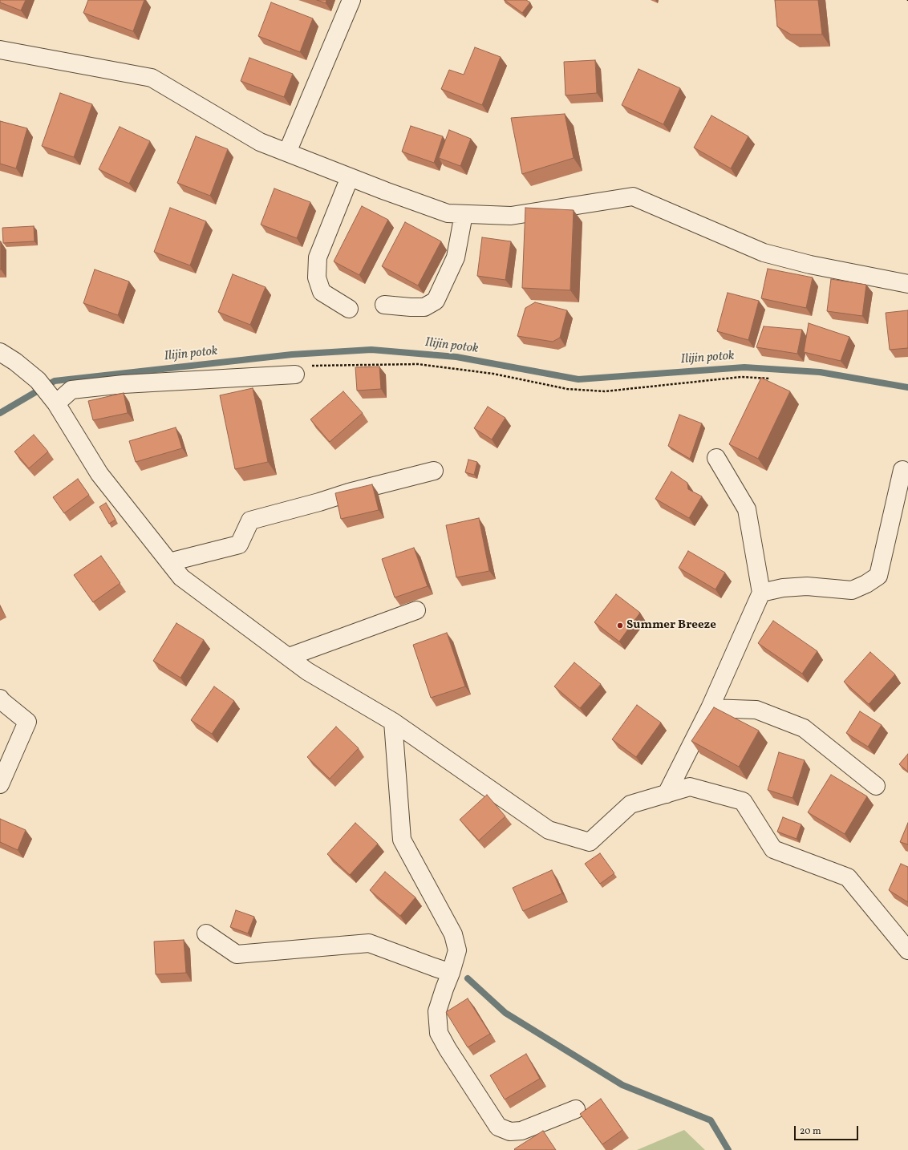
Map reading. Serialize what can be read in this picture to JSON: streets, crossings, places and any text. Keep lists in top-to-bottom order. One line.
{"water":["Ilijin potok"],"places":["Summer Breeze"],"scale_bar":"20 m"}
